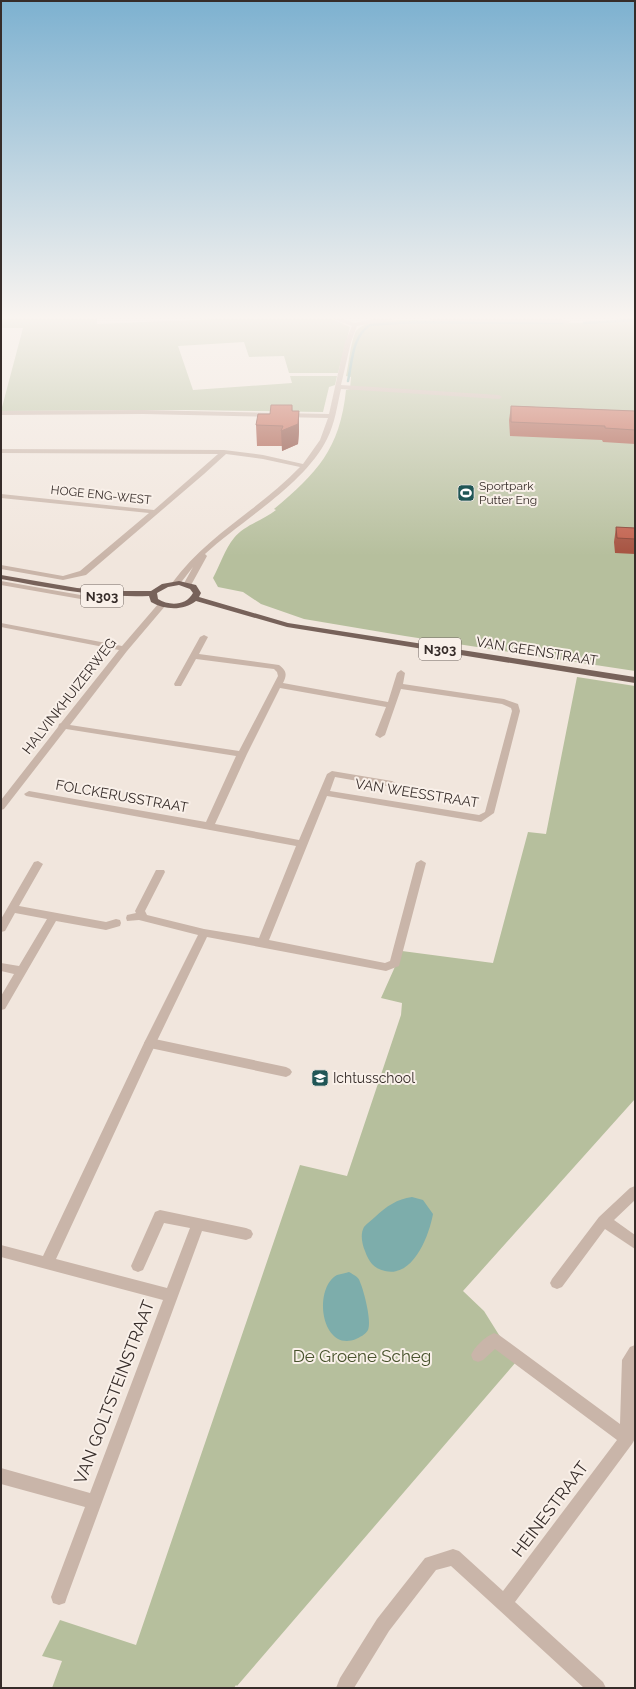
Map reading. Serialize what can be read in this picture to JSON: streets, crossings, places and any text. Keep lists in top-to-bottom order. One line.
{"streets":{"main road":["N303","VAN GEENSTRAAT"],"street":["HOGE ENG-WEST","HALVINKHUIZERWEG","VAN WEESSTRAAT","FOLCKERUSSTRAAT","VAN GOLTSTEINSTRAAT","HEINESTRAAT"]},"crossings":[["N303","VAN GEENSTRAAT"],["N303","HALVINKHUIZERWEG"],["VAN WEESSTRAAT","FOLCKERUSSTRAAT"]],"parks":["De Groene Scheg"],"places":{"sports":["Sportpark Putter Eng"],"school or university":["Ichtusschool"]}}
